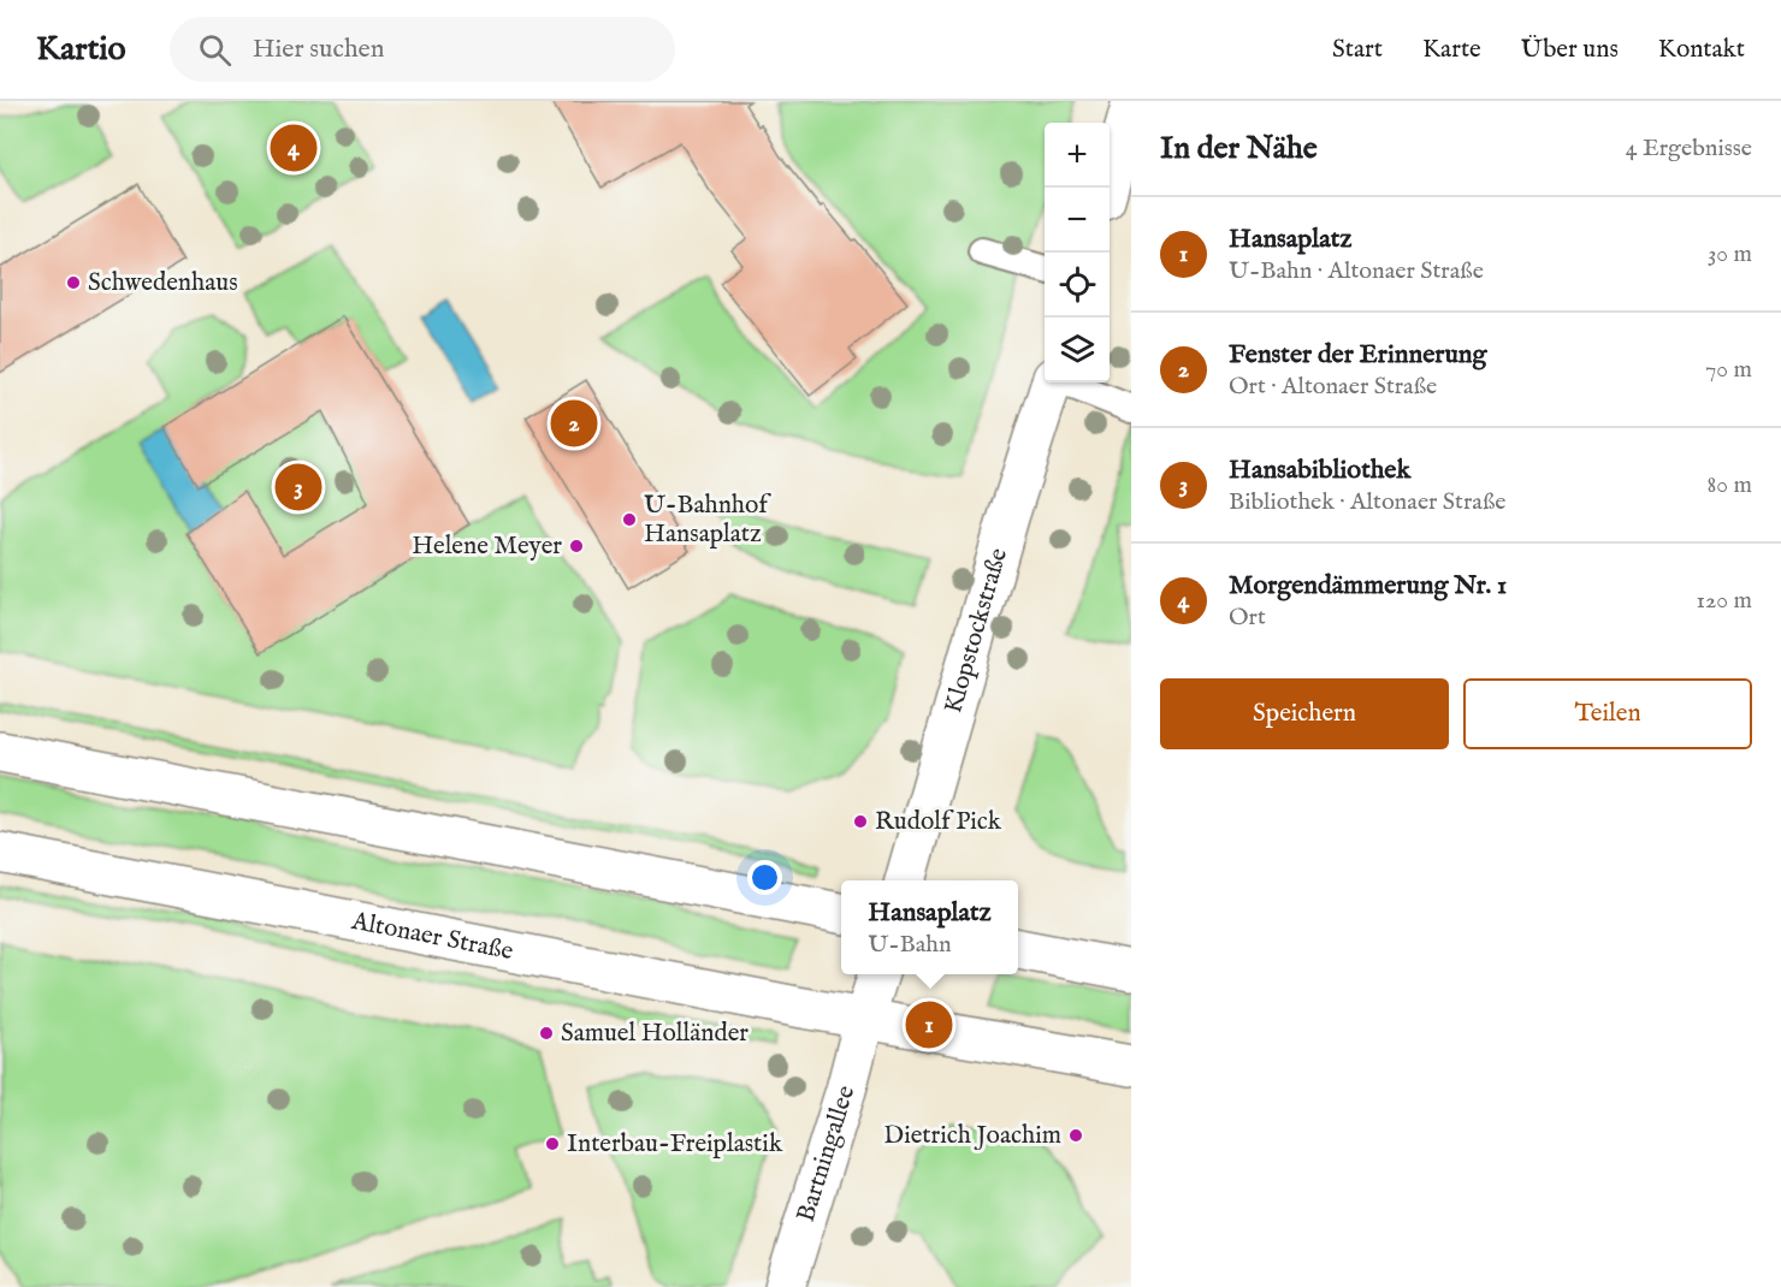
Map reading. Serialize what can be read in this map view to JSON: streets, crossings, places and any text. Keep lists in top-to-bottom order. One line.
{"streets":{"main road":["Klopstockstraße","Altonaer Straße","Bartningallee"]},"crossings":[["Altonaer Straße","Bartningallee"]],"places":["Schwedenhaus","U-Bahnhof Hansaplatz","Helene Meyer","Rudolf Pick","Samuel Holländer","Dietrich Joachim","Interbau-Freiplastik"],"page":{"header":"Kartio","search":"Hier suchen","nav":["Start","Karte","Über uns","Kontakt"],"heading":["In der Nähe","4 Ergebnisse"],"pins":["4","2","3","1"],"map_buttons":["+","−"],"list":[{"mark":"1","name":"Hansaplatz","note":"U-Bahn · Altonaer Straße","value":"30 m"},{"mark":"2","name":"Fenster der Erinnerung","note":"Ort · Altonaer Straße","value":"70 m"},{"mark":"3","name":"Hansabibliothek","note":"Bibliothek · Altonaer Straße","value":"80 m"},{"mark":"4","name":"Morgendämmerung Nr. 1","note":"Ort","value":"120 m"}],"buttons":["Speichern","Teilen"],"popup":["Hansaplatz","U-Bahn"]}}
